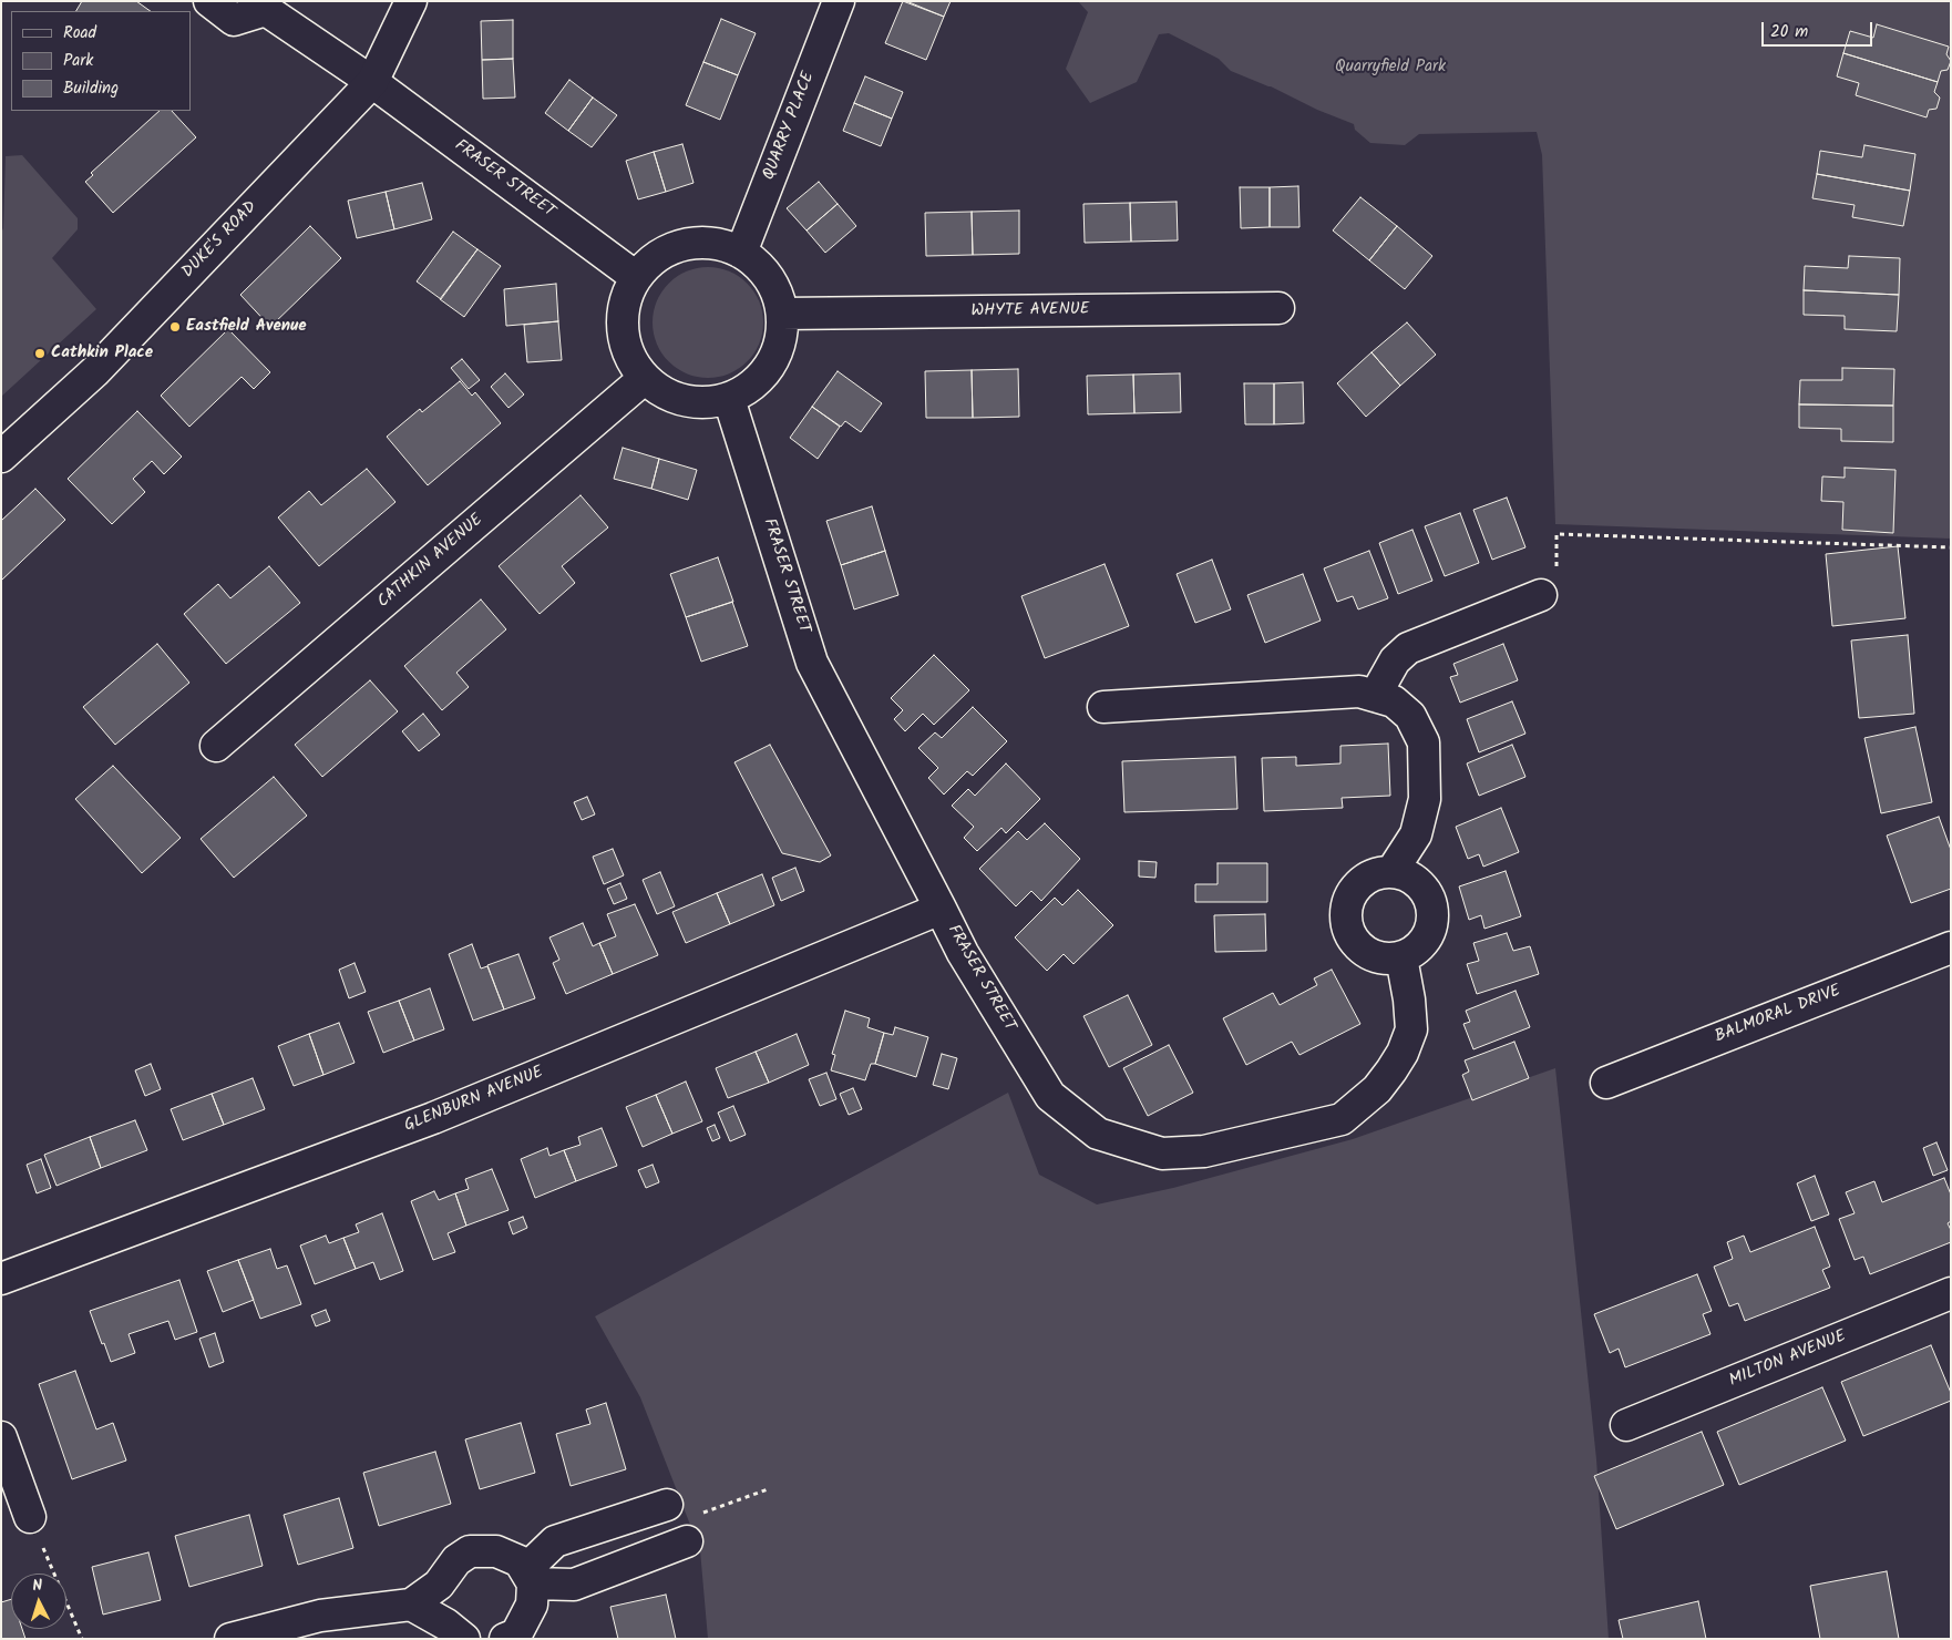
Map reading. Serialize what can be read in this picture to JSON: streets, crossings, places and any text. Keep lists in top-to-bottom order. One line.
{"streets":{"street":["QUARRY PLACE","FRASER STREET","DUKE'S ROAD","WHYTE AVENUE","CATHKIN AVENUE","BALMORAL DRIVE","GLENBURN AVENUE","MILTON AVENUE"]},"crossings":[["QUARRY PLACE","FRASER STREET"],["QUARRY PLACE","WHYTE AVENUE"],["QUARRY PLACE","CATHKIN AVENUE"],["FRASER STREET","DUKE'S ROAD"],["FRASER STREET","WHYTE AVENUE"],["FRASER STREET","CATHKIN AVENUE"],["FRASER STREET","GLENBURN AVENUE"],["WHYTE AVENUE","CATHKIN AVENUE"]],"parks":["Quarryfield Park"],"places":["Eastfield Avenue","Cathkin Place"],"legend":["Road","Park","Building"],"scale_bar":"20 m","north":"top"}
